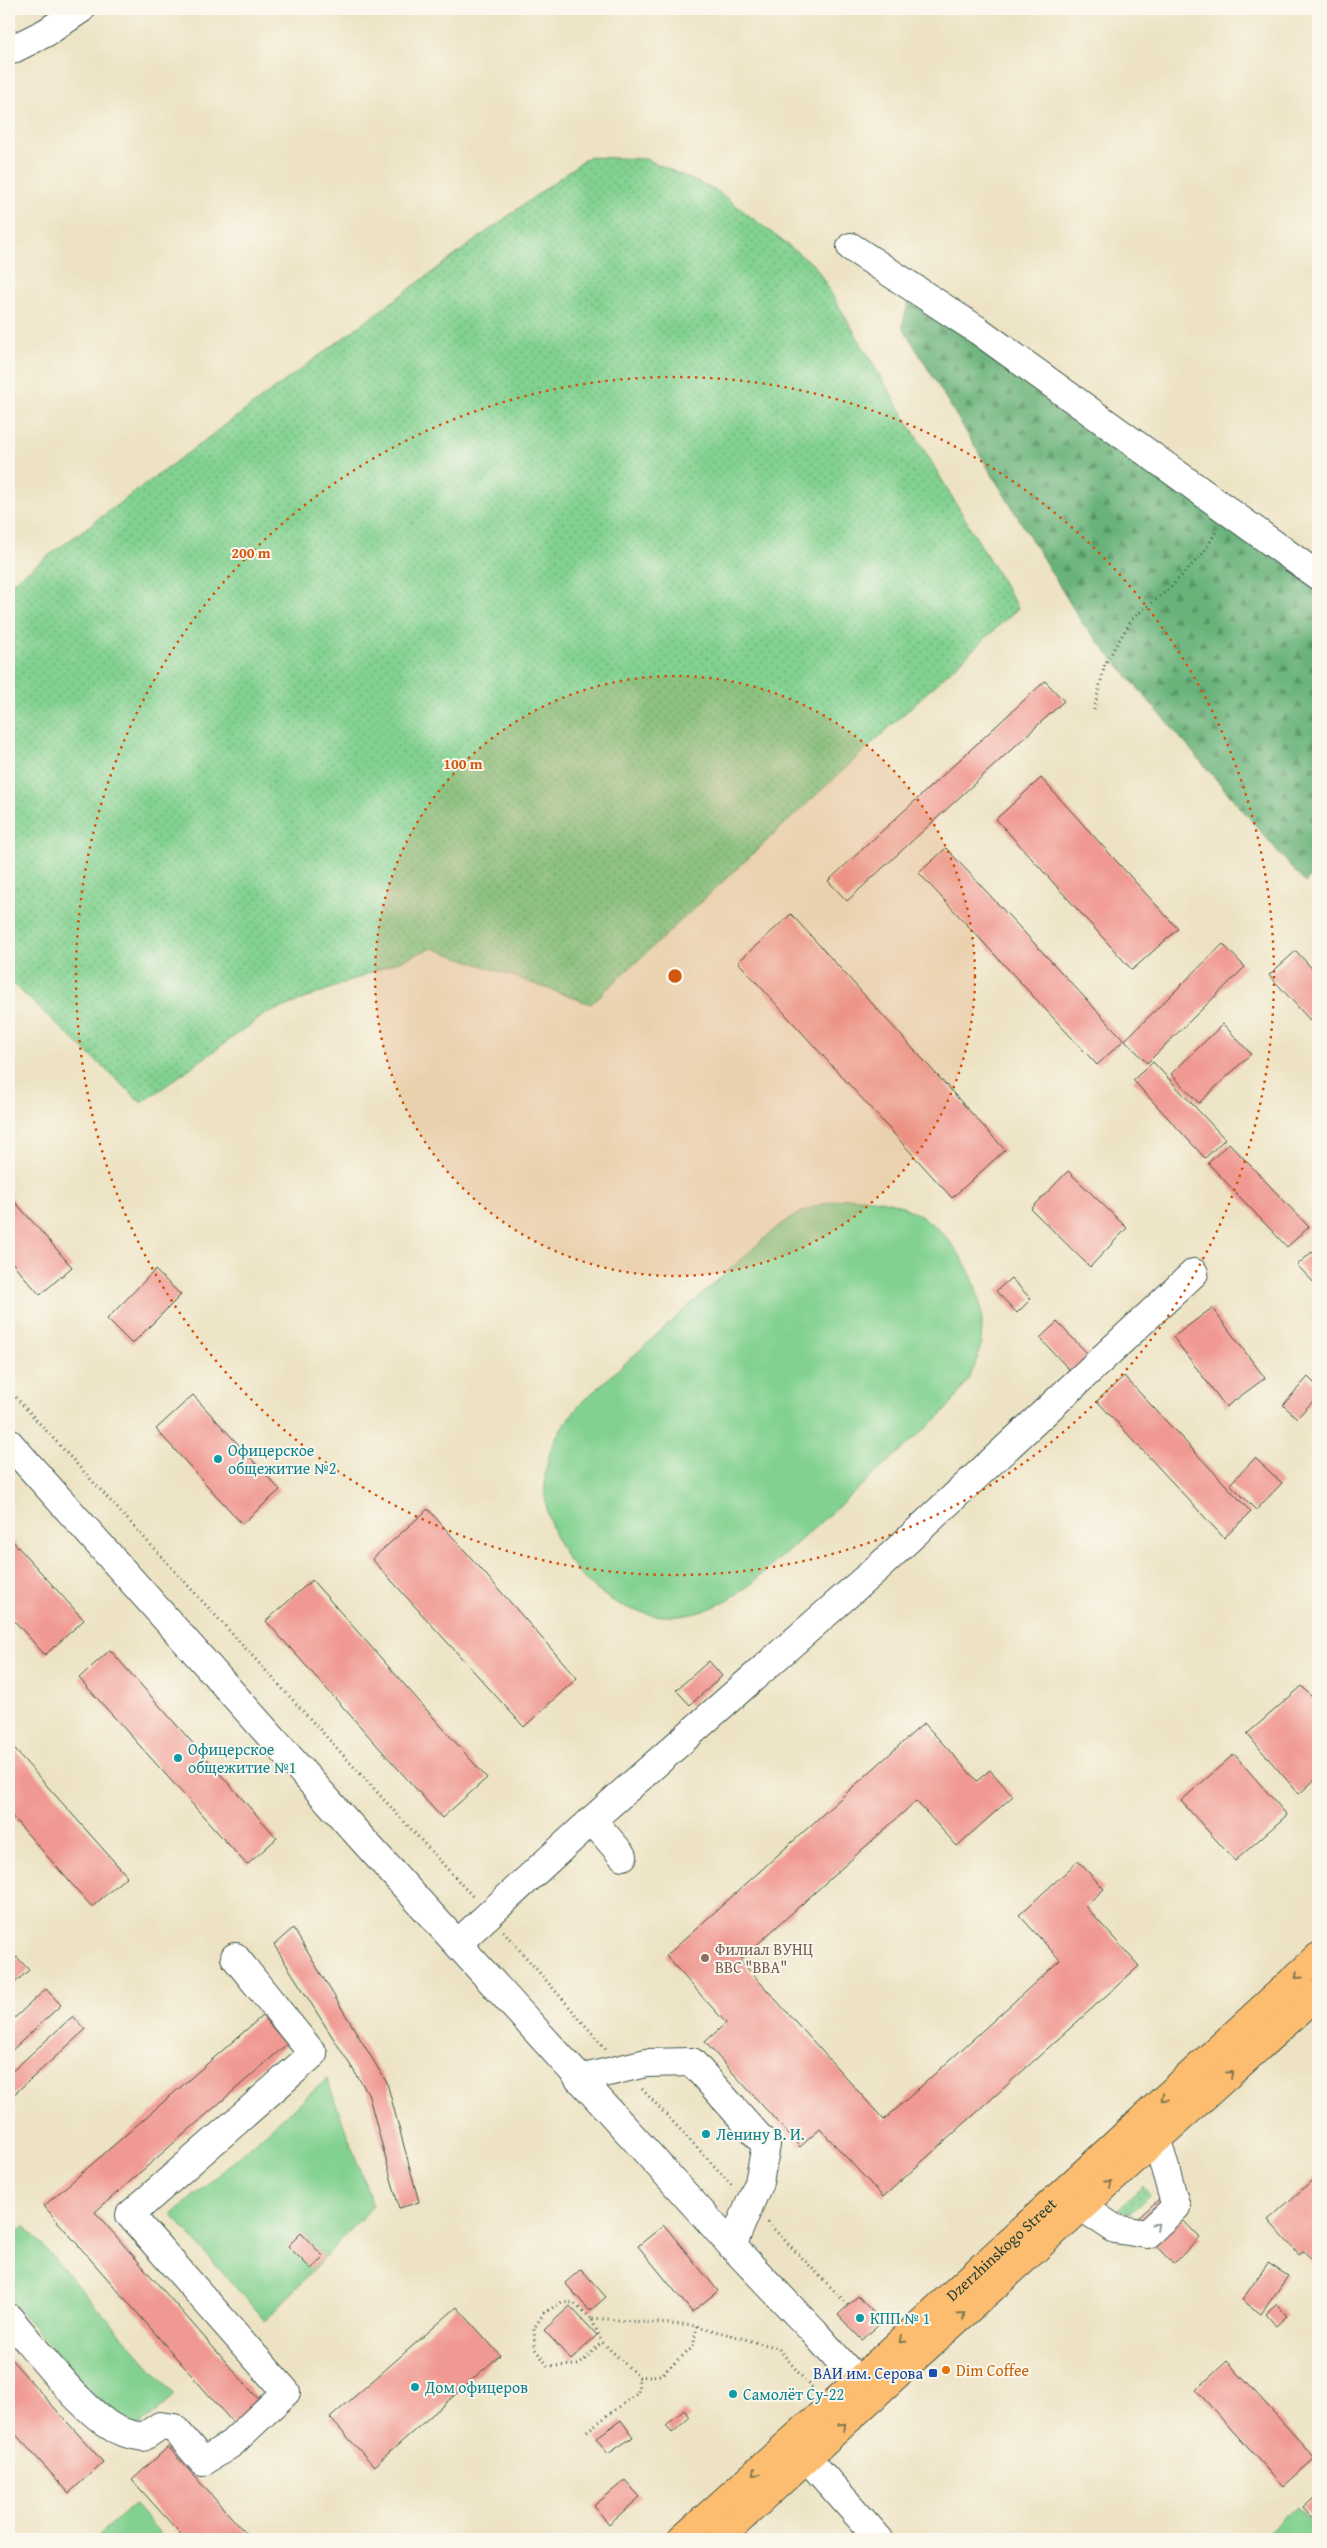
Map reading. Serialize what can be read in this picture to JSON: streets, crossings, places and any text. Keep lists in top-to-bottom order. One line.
{"streets":{"main road":["Dzerzhinskogo Street"]},"places":{"other":["Офицерское общежитие №2","Офицерское общежитие №1","Филиал ВУНЦ ВВС \"ВВА\"","Ленину В. И.","КПП № 1","Dim Coffee","Дом офицеров","Самолёт Су-22"],"transit":["ВАИ им. Серова"]},"rings":["200 m","100 m"]}
